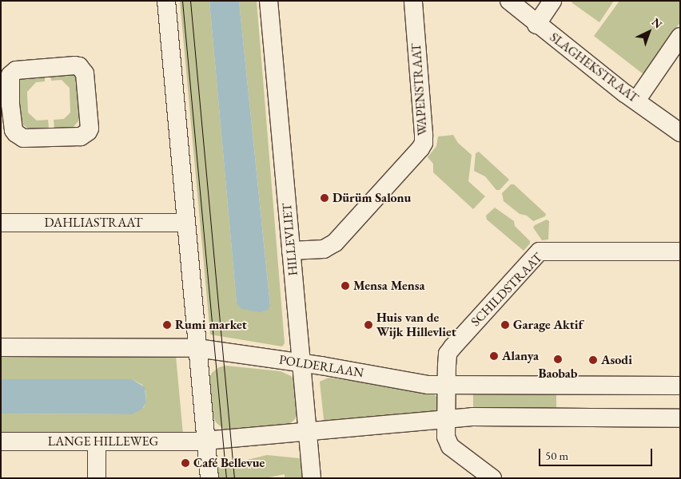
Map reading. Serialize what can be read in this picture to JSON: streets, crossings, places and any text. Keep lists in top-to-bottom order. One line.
{"streets":{"street":["SLAGHEKSTRAAT","WAPENSTRAAT","DAHLIASTRAAT","HILLEVLIET","SCHILDSTRAAT","POLDERLAAN","LANGE HILLEWEG"]},"crossings":[["WAPENSTRAAT","HILLEVLIET"],["HILLEVLIET","POLDERLAAN"],["SCHILDSTRAAT","POLDERLAAN"]],"places":["Dürüm Salonu","Mensa Mensa","Rumi market","Huis van de Wijk Hillevliet","Garage Aktif","Alanya","Baobab","Asodi","Café Bellevue"],"scale_bar":"50 m","north":"top right"}
